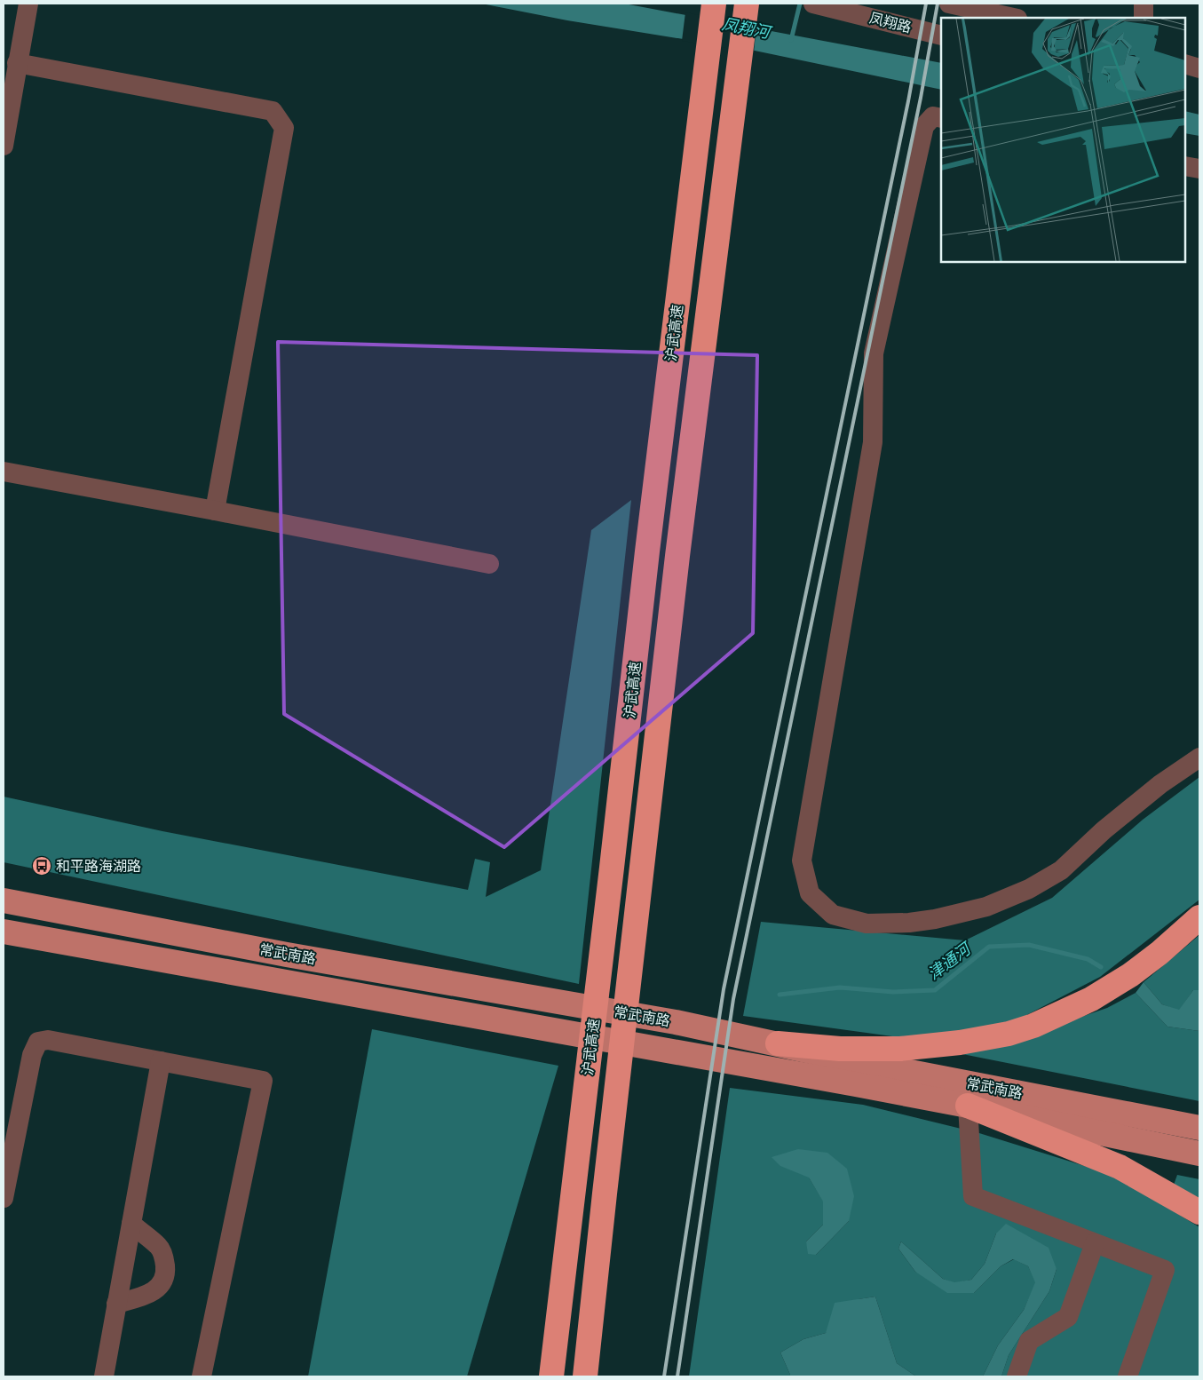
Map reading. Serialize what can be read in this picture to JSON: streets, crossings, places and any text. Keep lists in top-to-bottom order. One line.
{"streets":{"highway":["沪武高速"],"main road":["常武南路"],"street":["凤翔路"]},"water":["凤翔河","津通河"],"places":{"bus stop":["和平路海湖路"]}}
